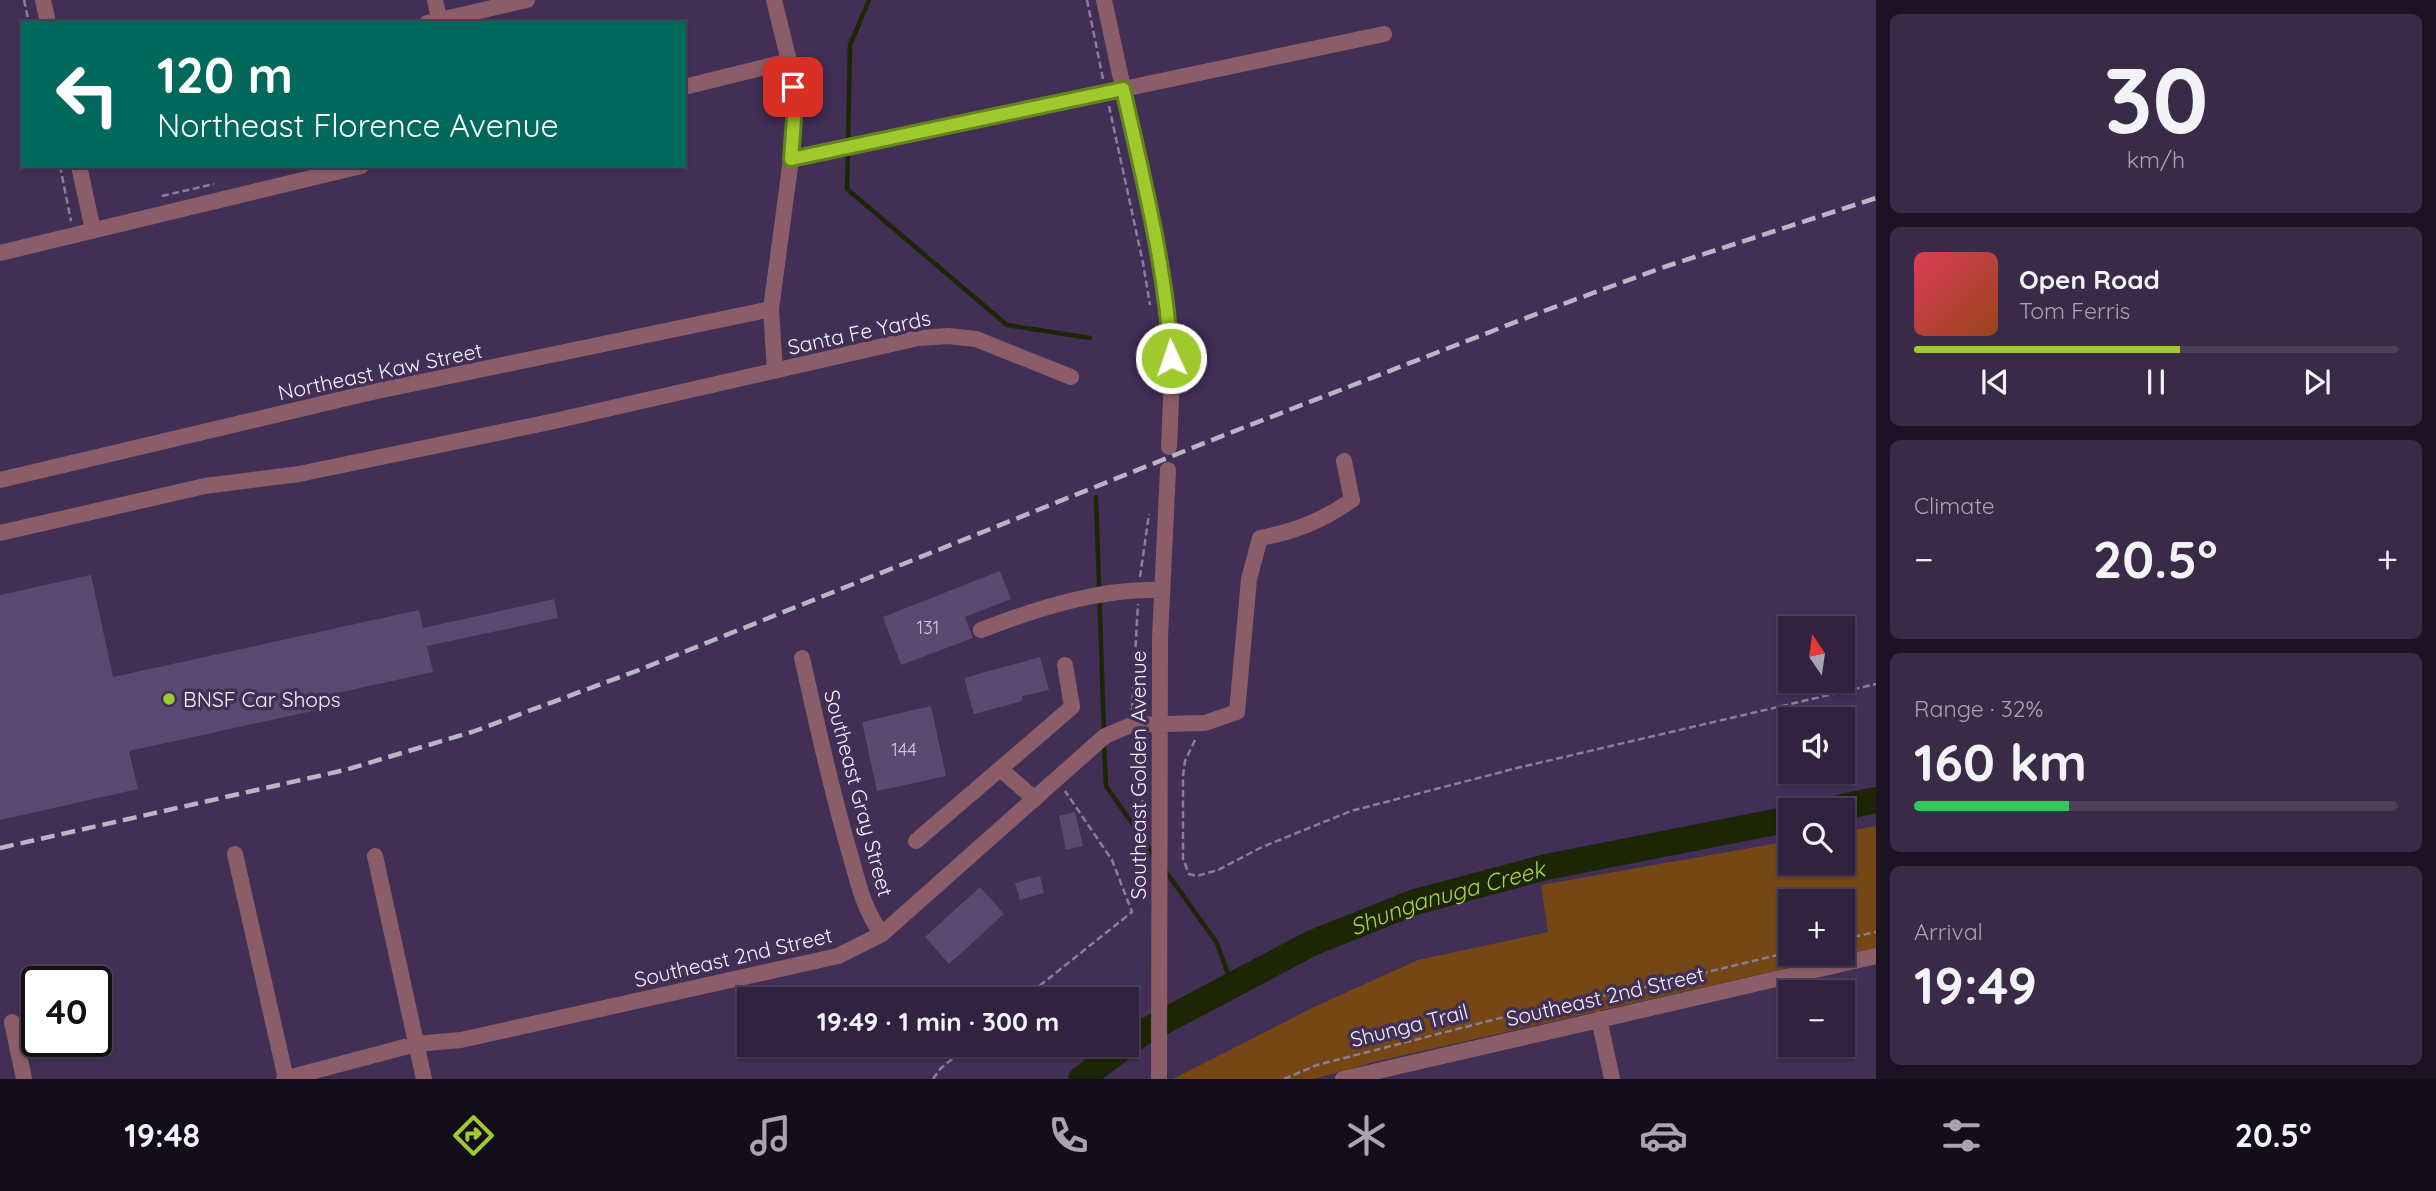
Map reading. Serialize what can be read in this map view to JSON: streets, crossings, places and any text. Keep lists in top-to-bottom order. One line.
{"streets":{"street":["Santa Fe Yards","Northeast Kaw Street","Southeast Golden Avenue","Southeast Gray Street","Southeast 2nd Street"],"path":["Shunga Trail"]},"crossings":[["Southeast Golden Avenue","Southeast 2nd Street"],["Southeast Gray Street","Southeast 2nd Street"]],"water":["Shunganuga Creek"],"places":["BNSF Car Shops"],"house_numbers":["131","144"],"north":"top","page":{"tile":[["30","km/h"],"Climate",["Range · 32%","160 km"],["Arrival","19:49"]],"turn":["120 m","Northeast Florence Avenue"],"song":["Open Road","Tom Ferris"],"heat":["−","20.5°","+"],"map_buttons":["+","−"],"limit":"40","trip":"19:49 · 1 min · 300 m","tabs":["19:48","20.5°"]}}
